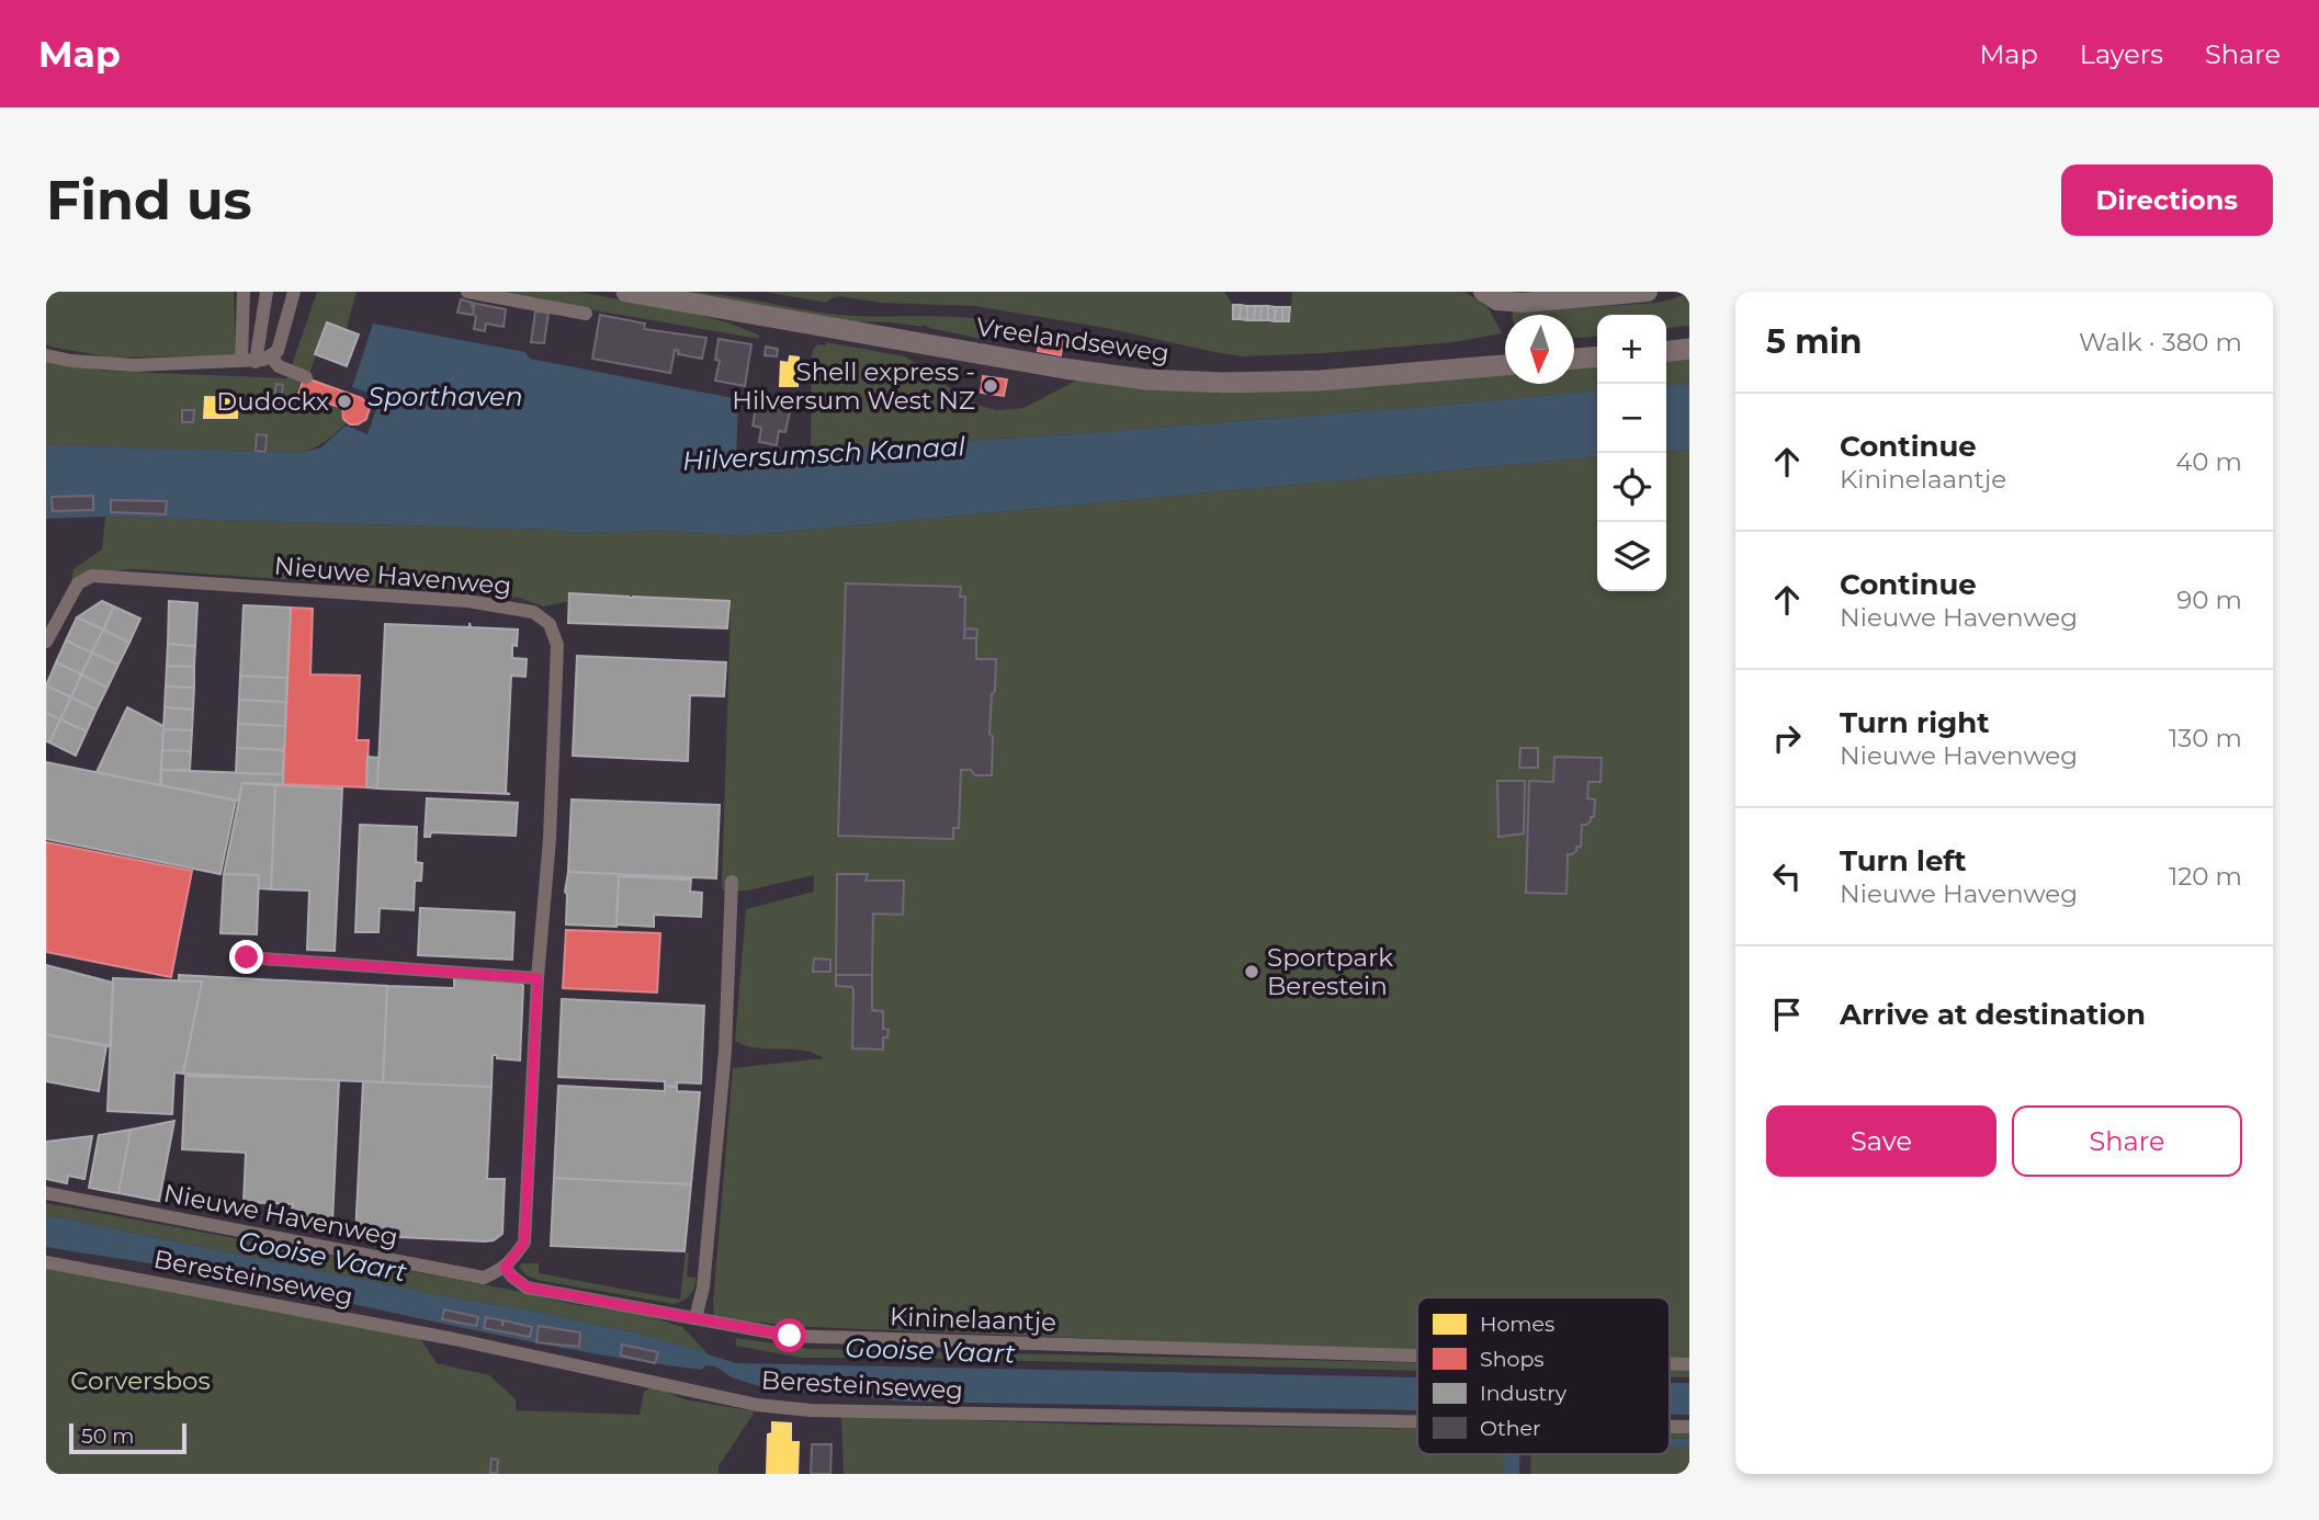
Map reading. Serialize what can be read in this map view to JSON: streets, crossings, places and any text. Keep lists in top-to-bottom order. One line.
{"streets":{"main road":["Vreelandseweg"],"street":["Nieuwe Havenweg","Beresteinseweg","Kininelaantje"]},"water":["Sporthaven","Hilversumsch Kanaal","Gooise Vaart"],"parks":["Corversbos"],"places":["Shell express - Hilversum West NZ","Dudockx","Sportpark Berestein"],"legend":["Homes","Shops","Industry","Other"],"scale_bar":"50 m","north":"bottom","page":{"header":"Map","nav":["Map","Layers","Share"],"buttons":["Directions",["Save","Share"]],"title":"Find us","heading":["5 min","Walk · 380 m"],"map_buttons":["+","−"],"list":[["Continue","Kininelaantje","40 m"],["Continue","Nieuwe Havenweg","90 m"],["Turn right","Nieuwe Havenweg","130 m"],["Turn left","Nieuwe Havenweg","120 m"],"Arrive at destination"],"scale":"50 m"}}
